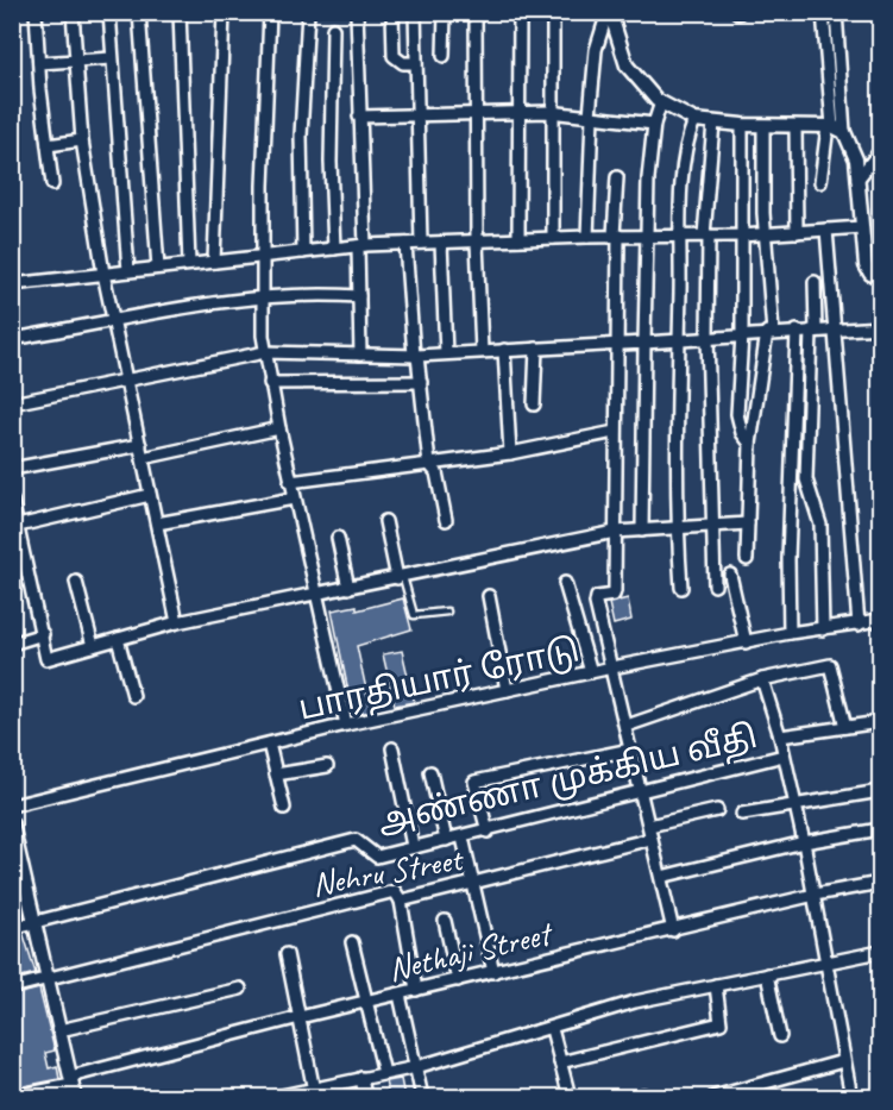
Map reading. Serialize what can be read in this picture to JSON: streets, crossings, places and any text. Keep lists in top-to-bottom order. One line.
{"streets":{"street":["பாரதியார் ரோடு","அண்ணா முக்கிய வீதி","Nehru Street","Nethaji Street"]}}
